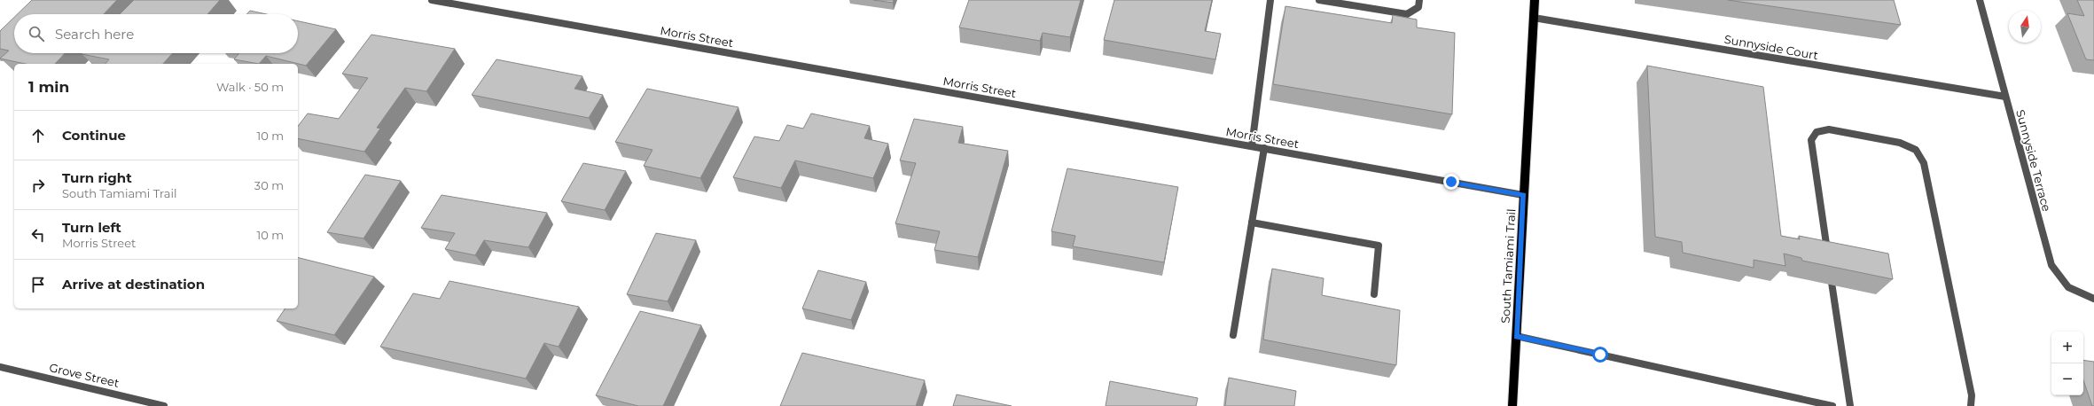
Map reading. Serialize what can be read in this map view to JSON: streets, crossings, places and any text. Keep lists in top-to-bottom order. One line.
{"streets":{"main road":["South Tamiami Trail"],"street":["Morris Street","Sunnyside Court","Sunnyside Terrace","Grove Street"]},"crossings":[["Morris Street","South Tamiami Trail"],["Sunnyside Court","Sunnyside Terrace"],["Sunnyside Court","South Tamiami Trail"]],"north":"top","page":{"search":"Search here","heading":["1 min","Walk · 50 m"],"list":[["Continue","10 m"],["Turn right","South Tamiami Trail","30 m"],["Turn left","Morris Street","10 m"],"Arrive at destination"],"map_buttons":["+","−"]}}
